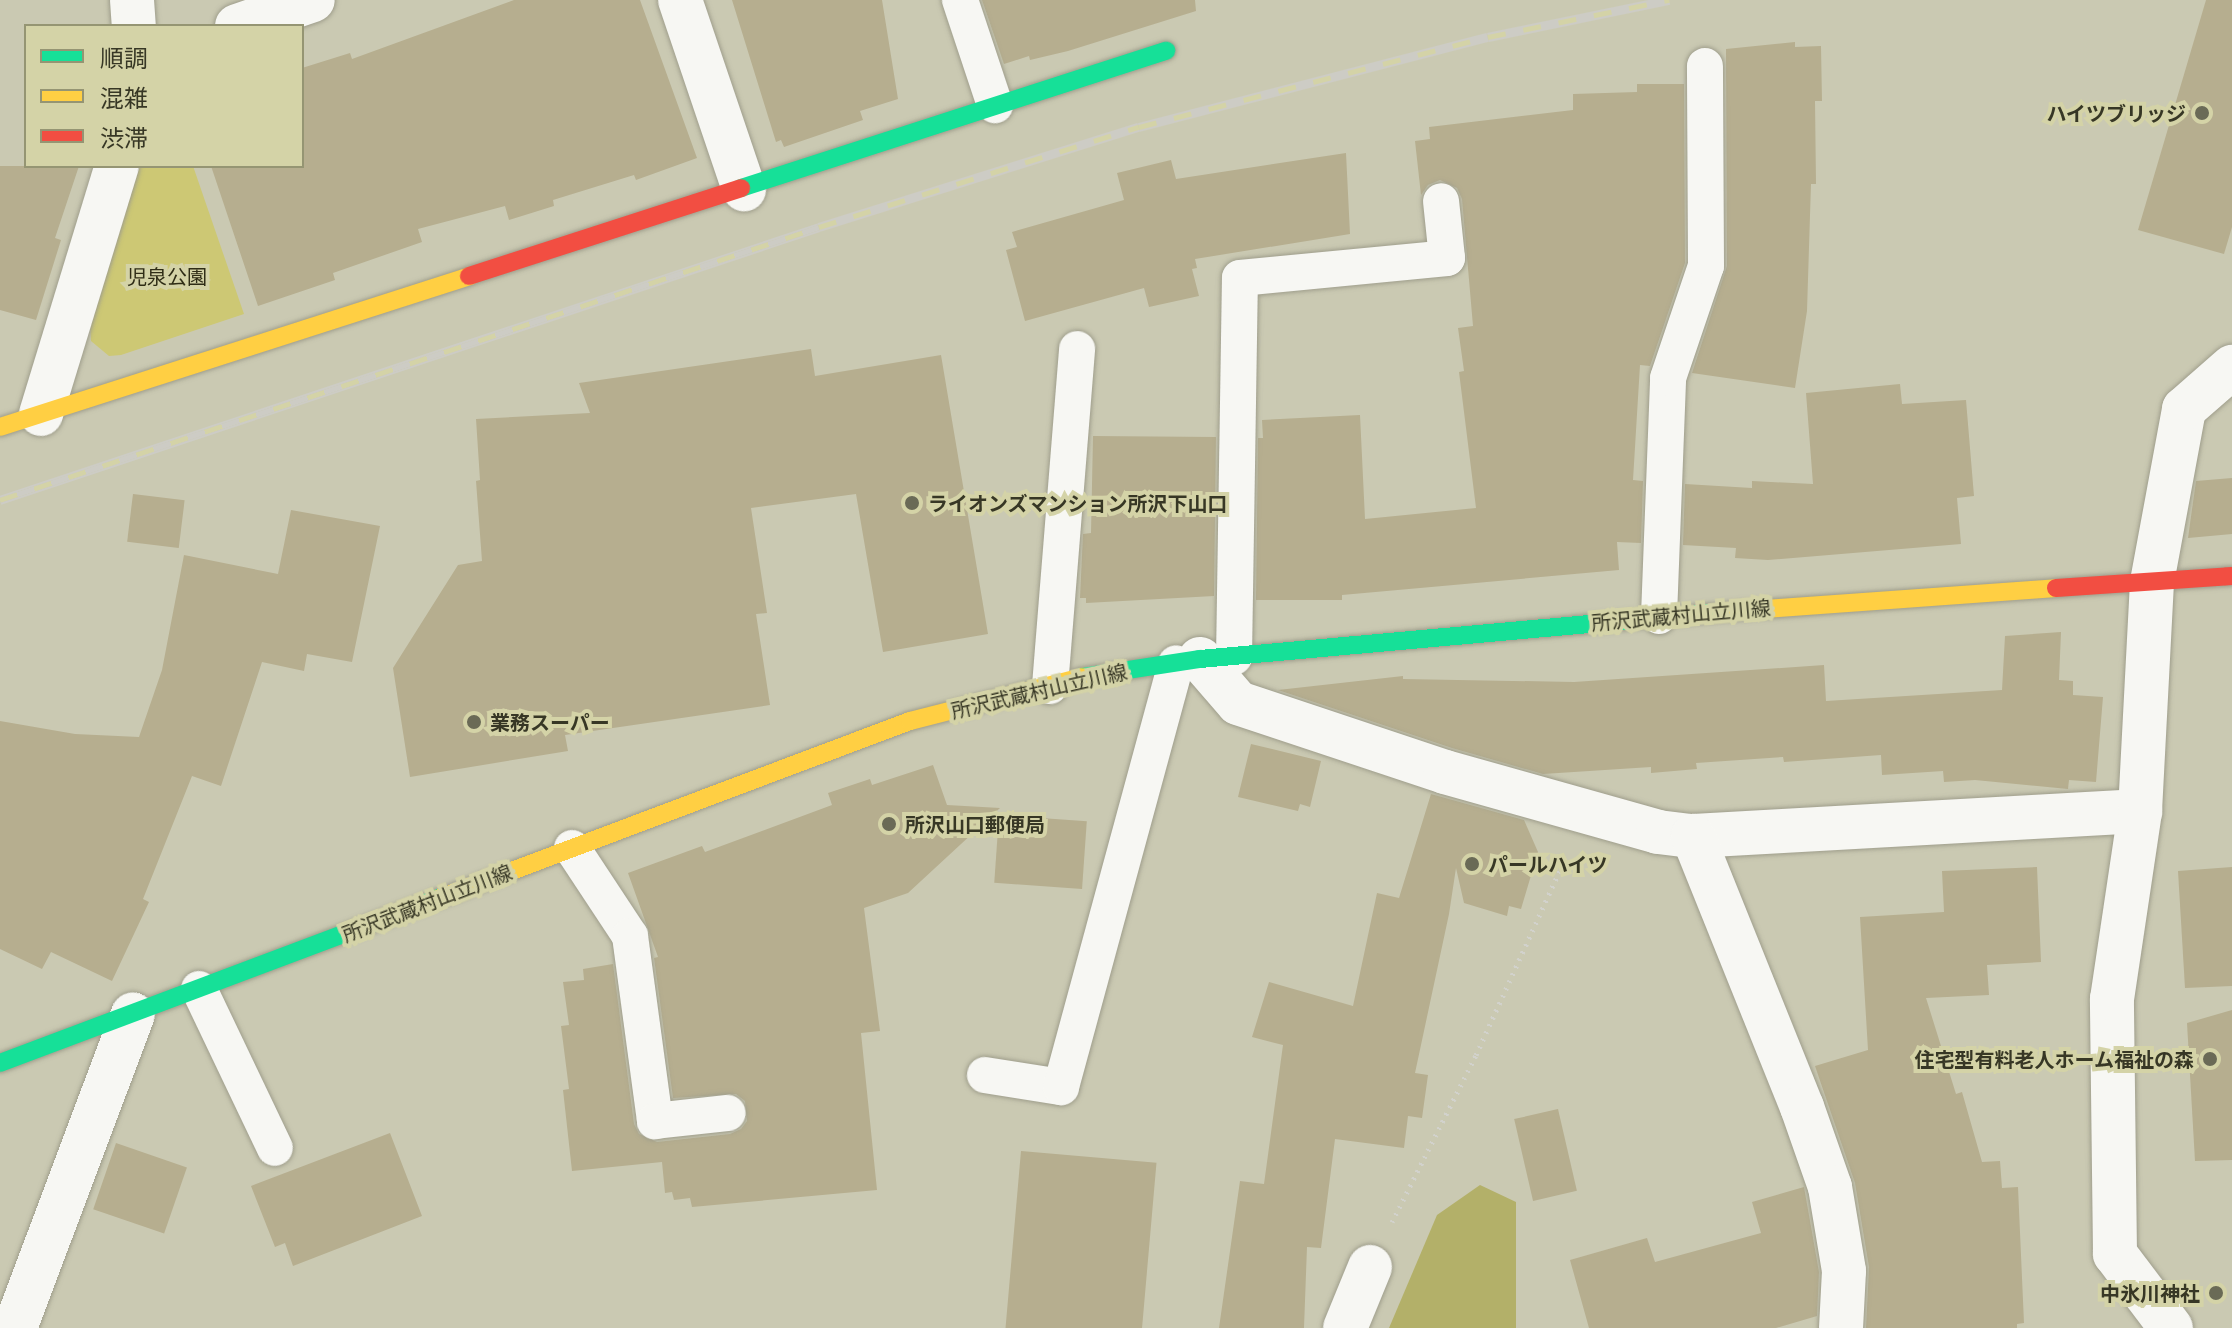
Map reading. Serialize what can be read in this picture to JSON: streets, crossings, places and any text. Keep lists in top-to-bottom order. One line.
{"streets":{"main road":["所沢武蔵村山立川線"]},"parks":["児泉公園"],"places":["ハイツブリッジ","ライオンズマンション所沢下山口","業務スーパー","所沢山口郵便局","パールハイツ","住宅型有料老人ホーム福祉の森","中氷川神社"],"legend":["順調","混雑","渋滞"]}
